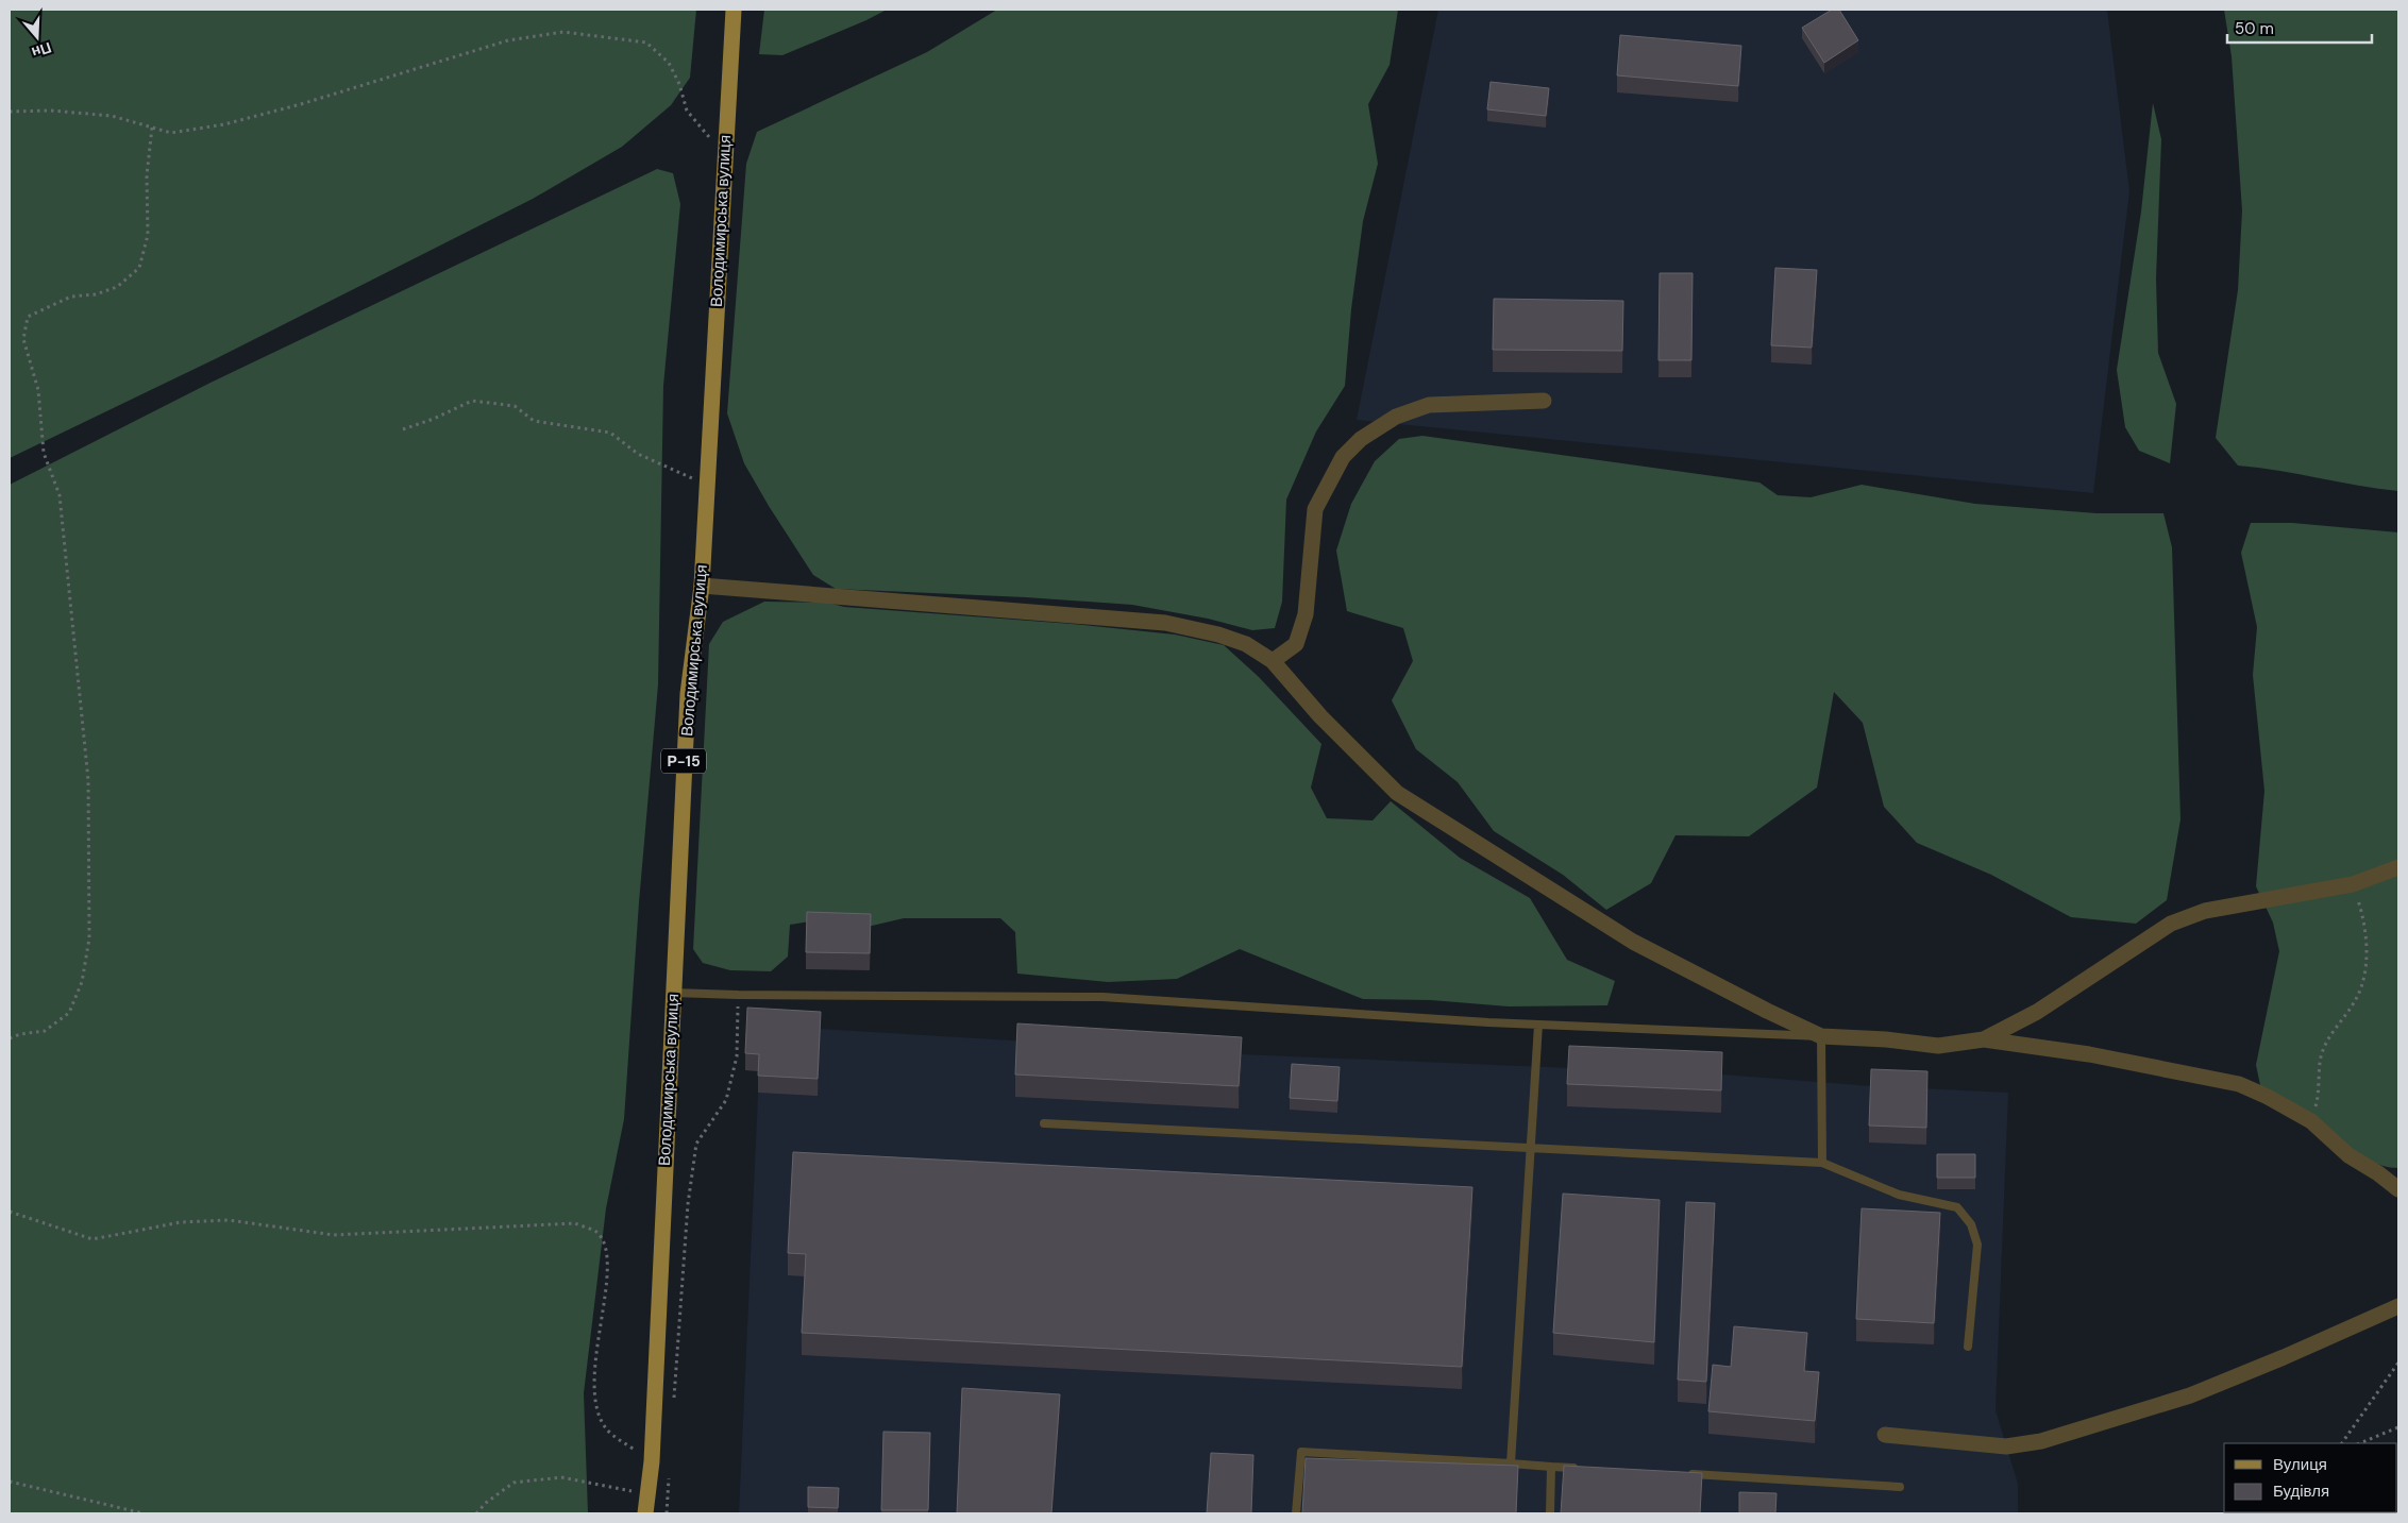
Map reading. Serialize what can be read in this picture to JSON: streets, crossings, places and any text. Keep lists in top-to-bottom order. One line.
{"streets":{"main road":["Володимирська вулиця","Р-15"]},"legend":["Вулиця","Будівля"],"scale_bar":"50 m","north":"bottom"}
